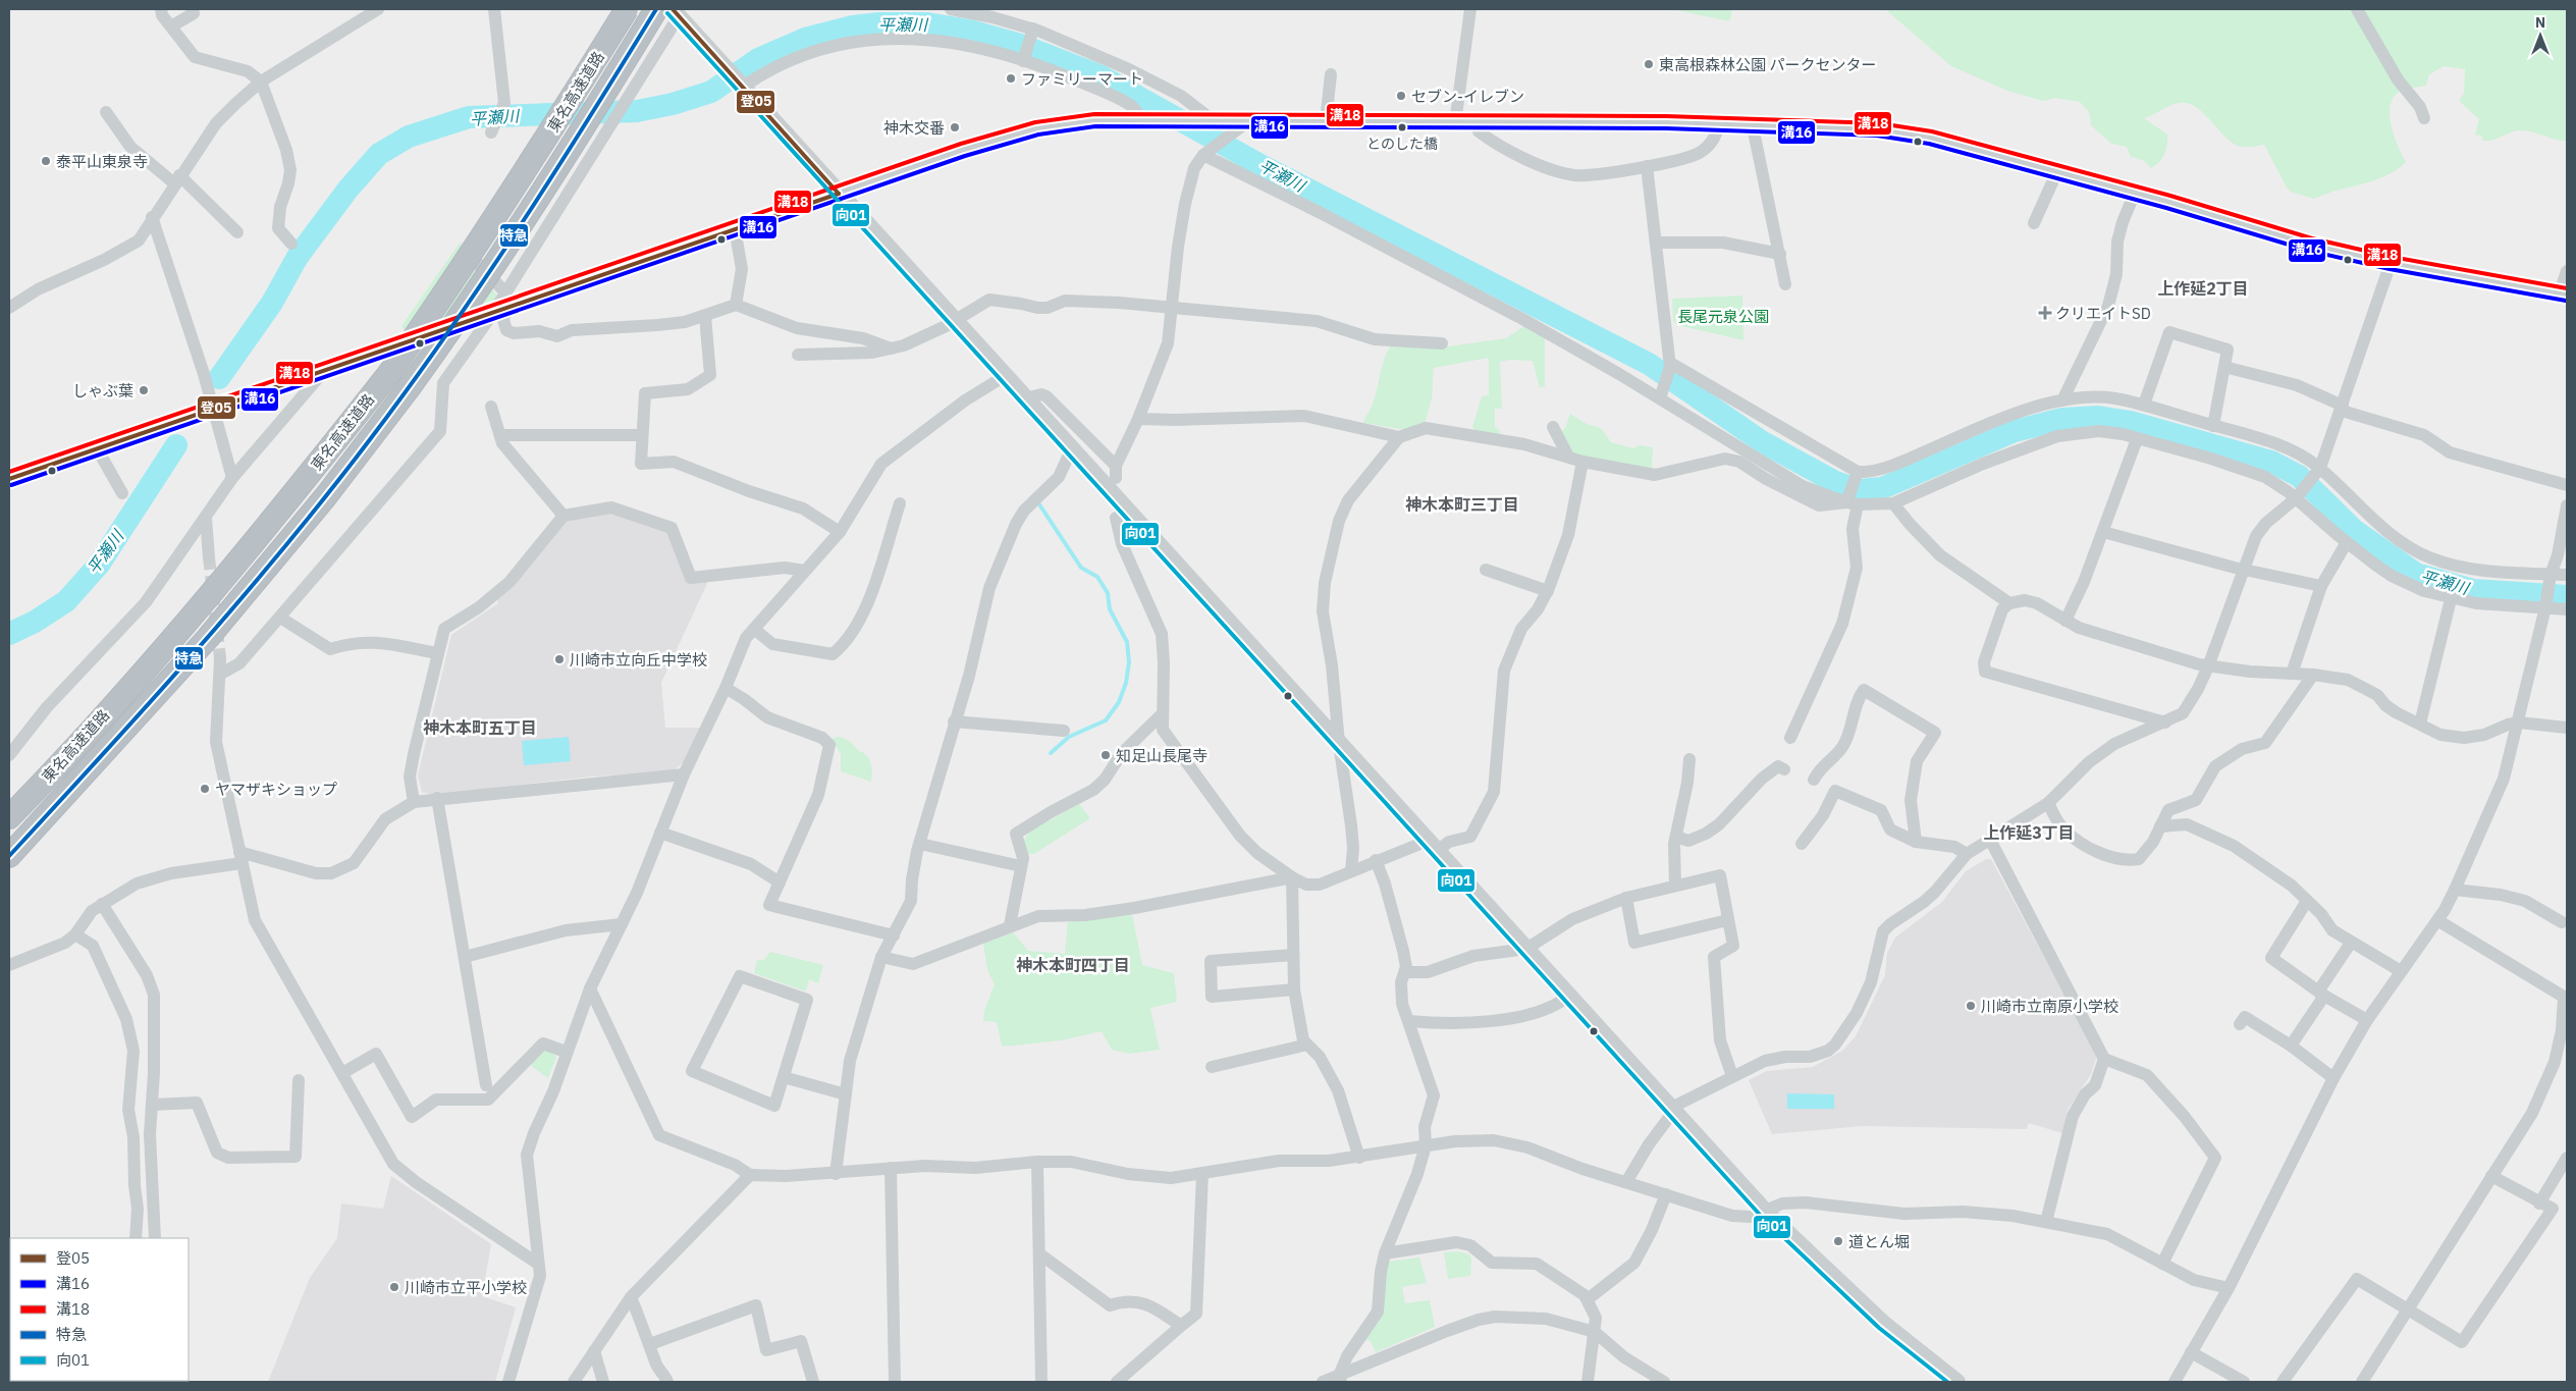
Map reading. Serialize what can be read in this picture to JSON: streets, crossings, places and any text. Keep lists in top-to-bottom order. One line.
{"streets":{"highway":["東名高速道路"]},"districts":["上作延2丁目","神木本町三丁目","神木本町五丁目","上作延3丁目","神木本町四丁目"],"water":["平瀬川"],"parks":["長尾元泉公園"],"places":{"other":["東高根森林公園 パークセンター","ファミリーマート","セブン-イレブン","神木交番","とのした橋","泰平山東泉寺","しゃぶ葉","川崎市立向丘中学校","知足山長尾寺","ヤマザキショップ","川崎市立南原小学校","道とん堀","川崎市立平小学校"],"health":["クリエイトSD"]},"lines":["transit line 登05","transit line 特急","transit line 向01","transit line 溝18","transit line 溝16"],"legend":["登05","溝16","溝18","特急","向01"],"north":"top"}
